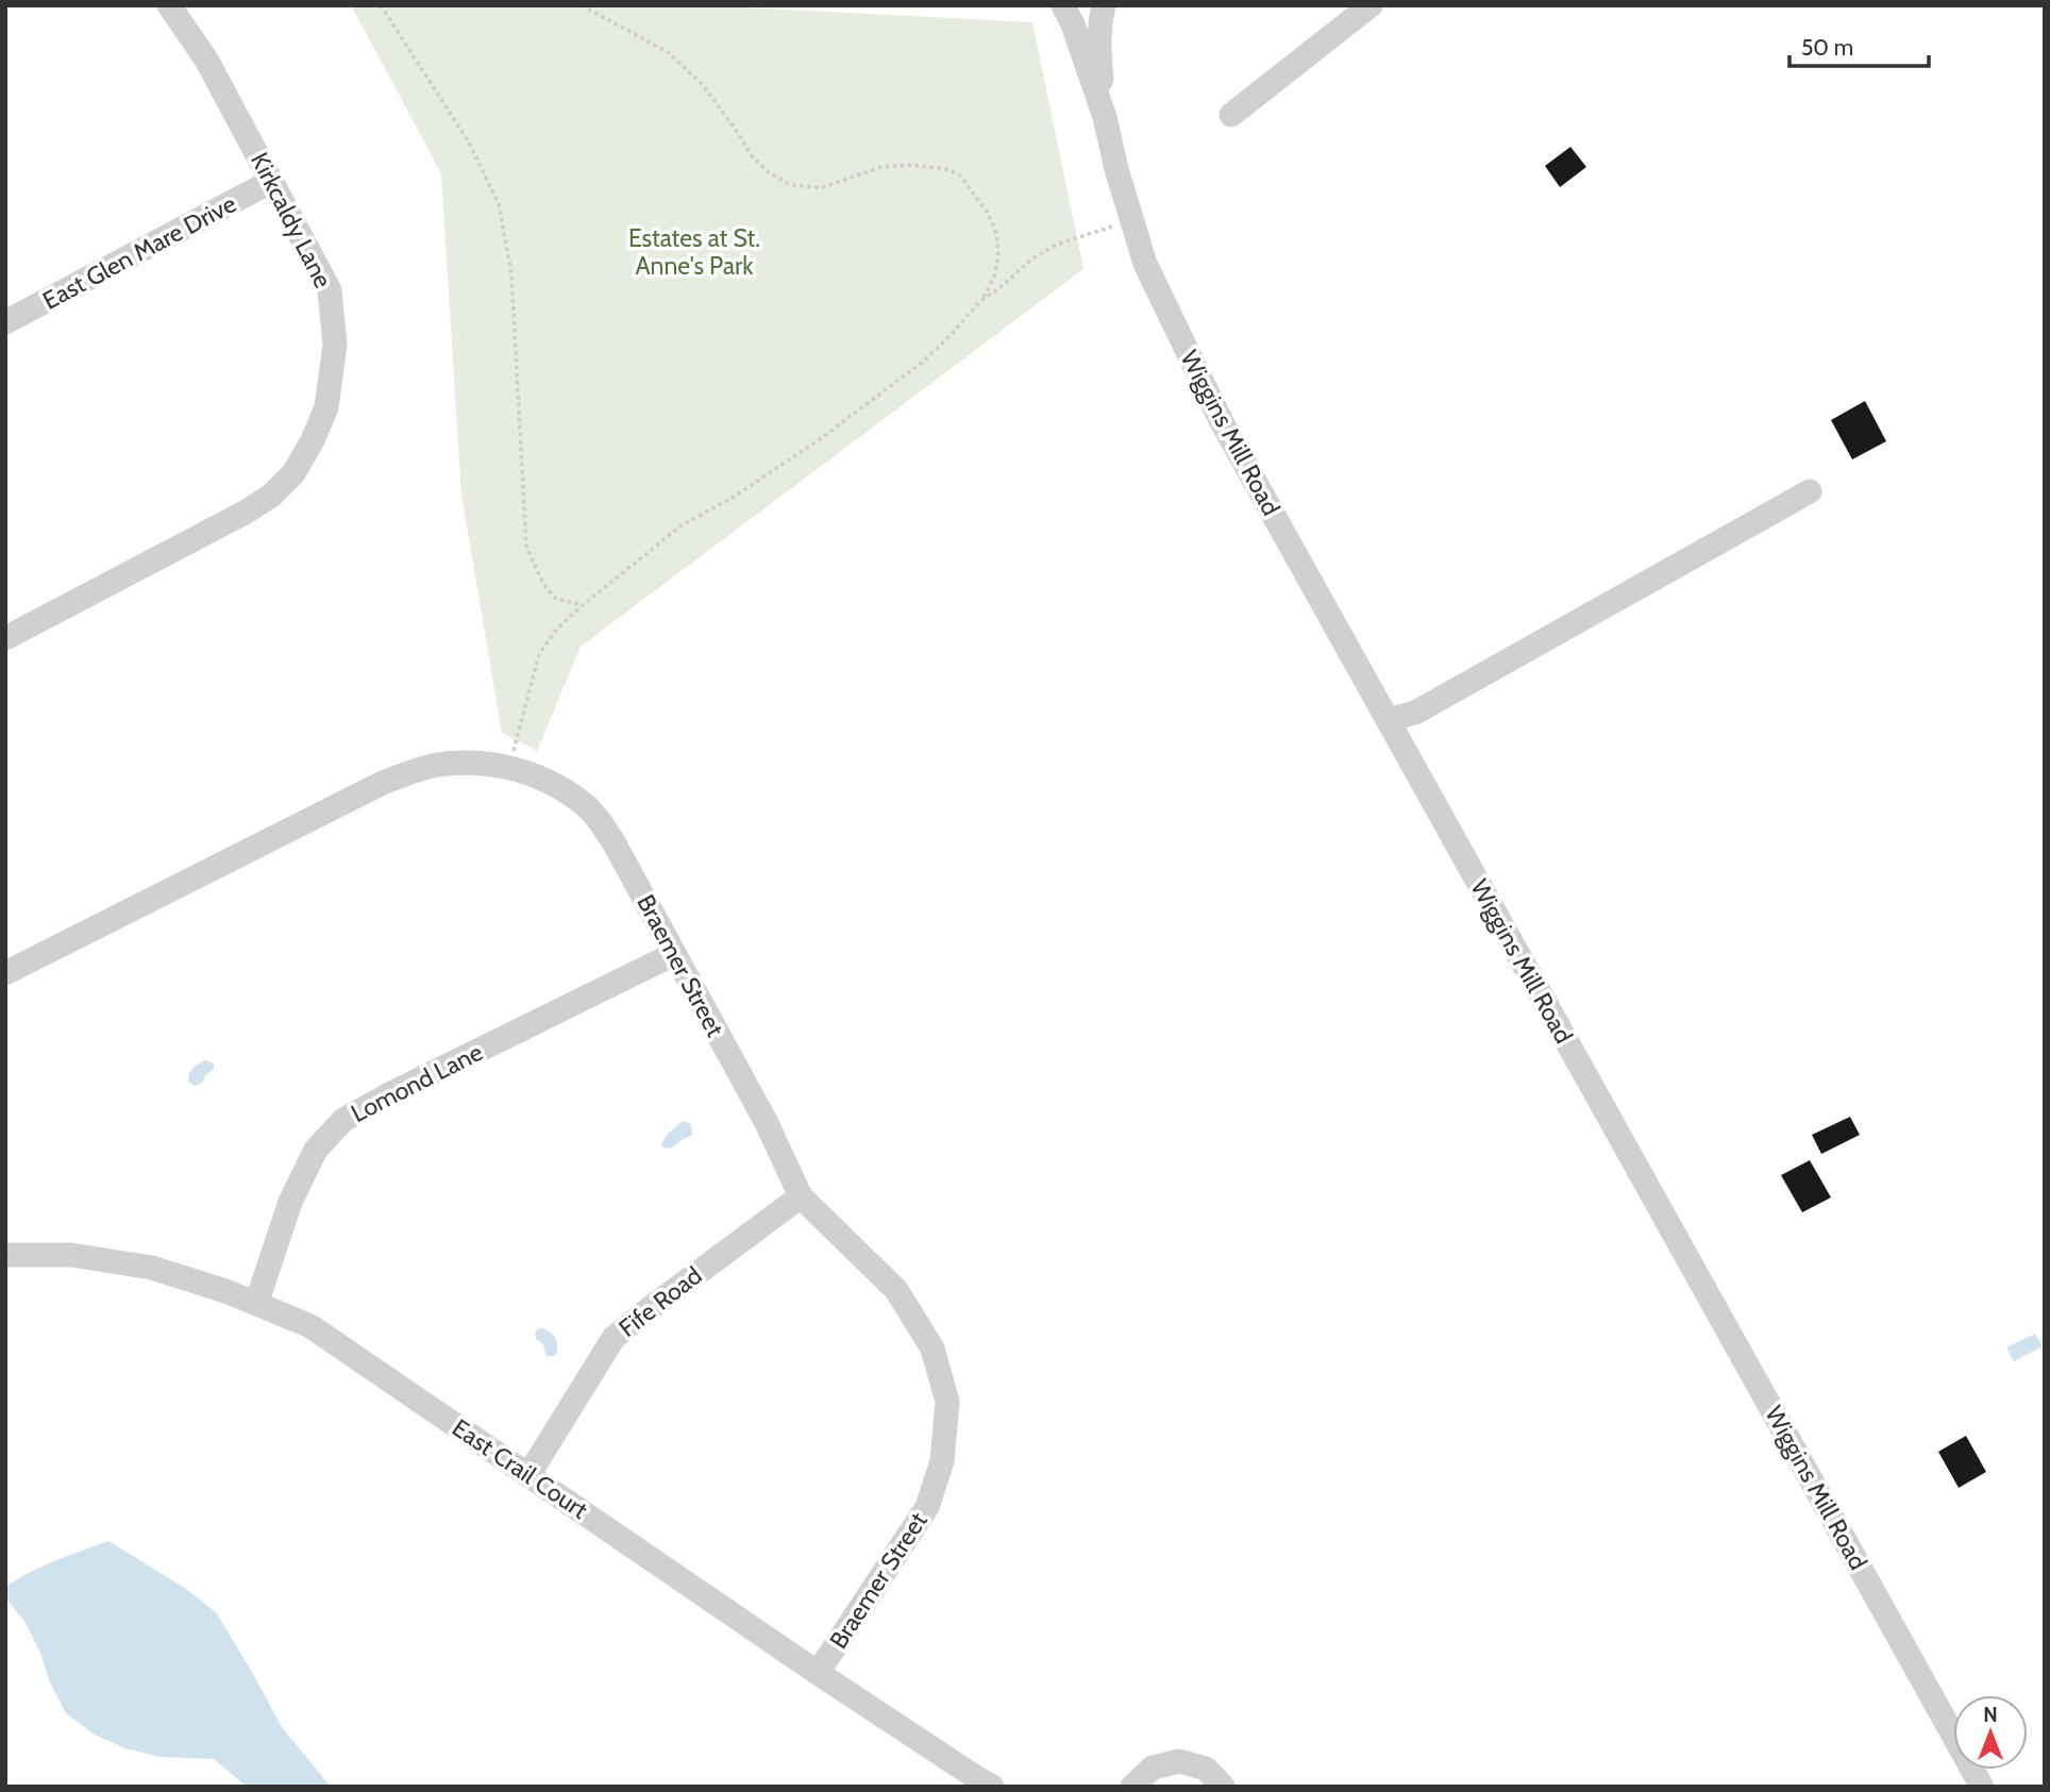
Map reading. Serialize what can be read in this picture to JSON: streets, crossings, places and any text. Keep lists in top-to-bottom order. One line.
{"streets":{"street":["Kirkcaldy Lane","East Glen Mare Drive","Wiggins Mill Road","Braemer Street","Lomond Lane","Fife Road","East Crail Court"]},"crossings":[["Kirkcaldy Lane","East Glen Mare Drive"],["Braemer Street","Lomond Lane"],["Braemer Street","Fife Road"],["Braemer Street","East Crail Court"],["Lomond Lane","East Crail Court"],["Fife Road","East Crail Court"]],"parks":["Estates at St. Anne's Park"],"scale_bar":"50 m","north":"top"}
